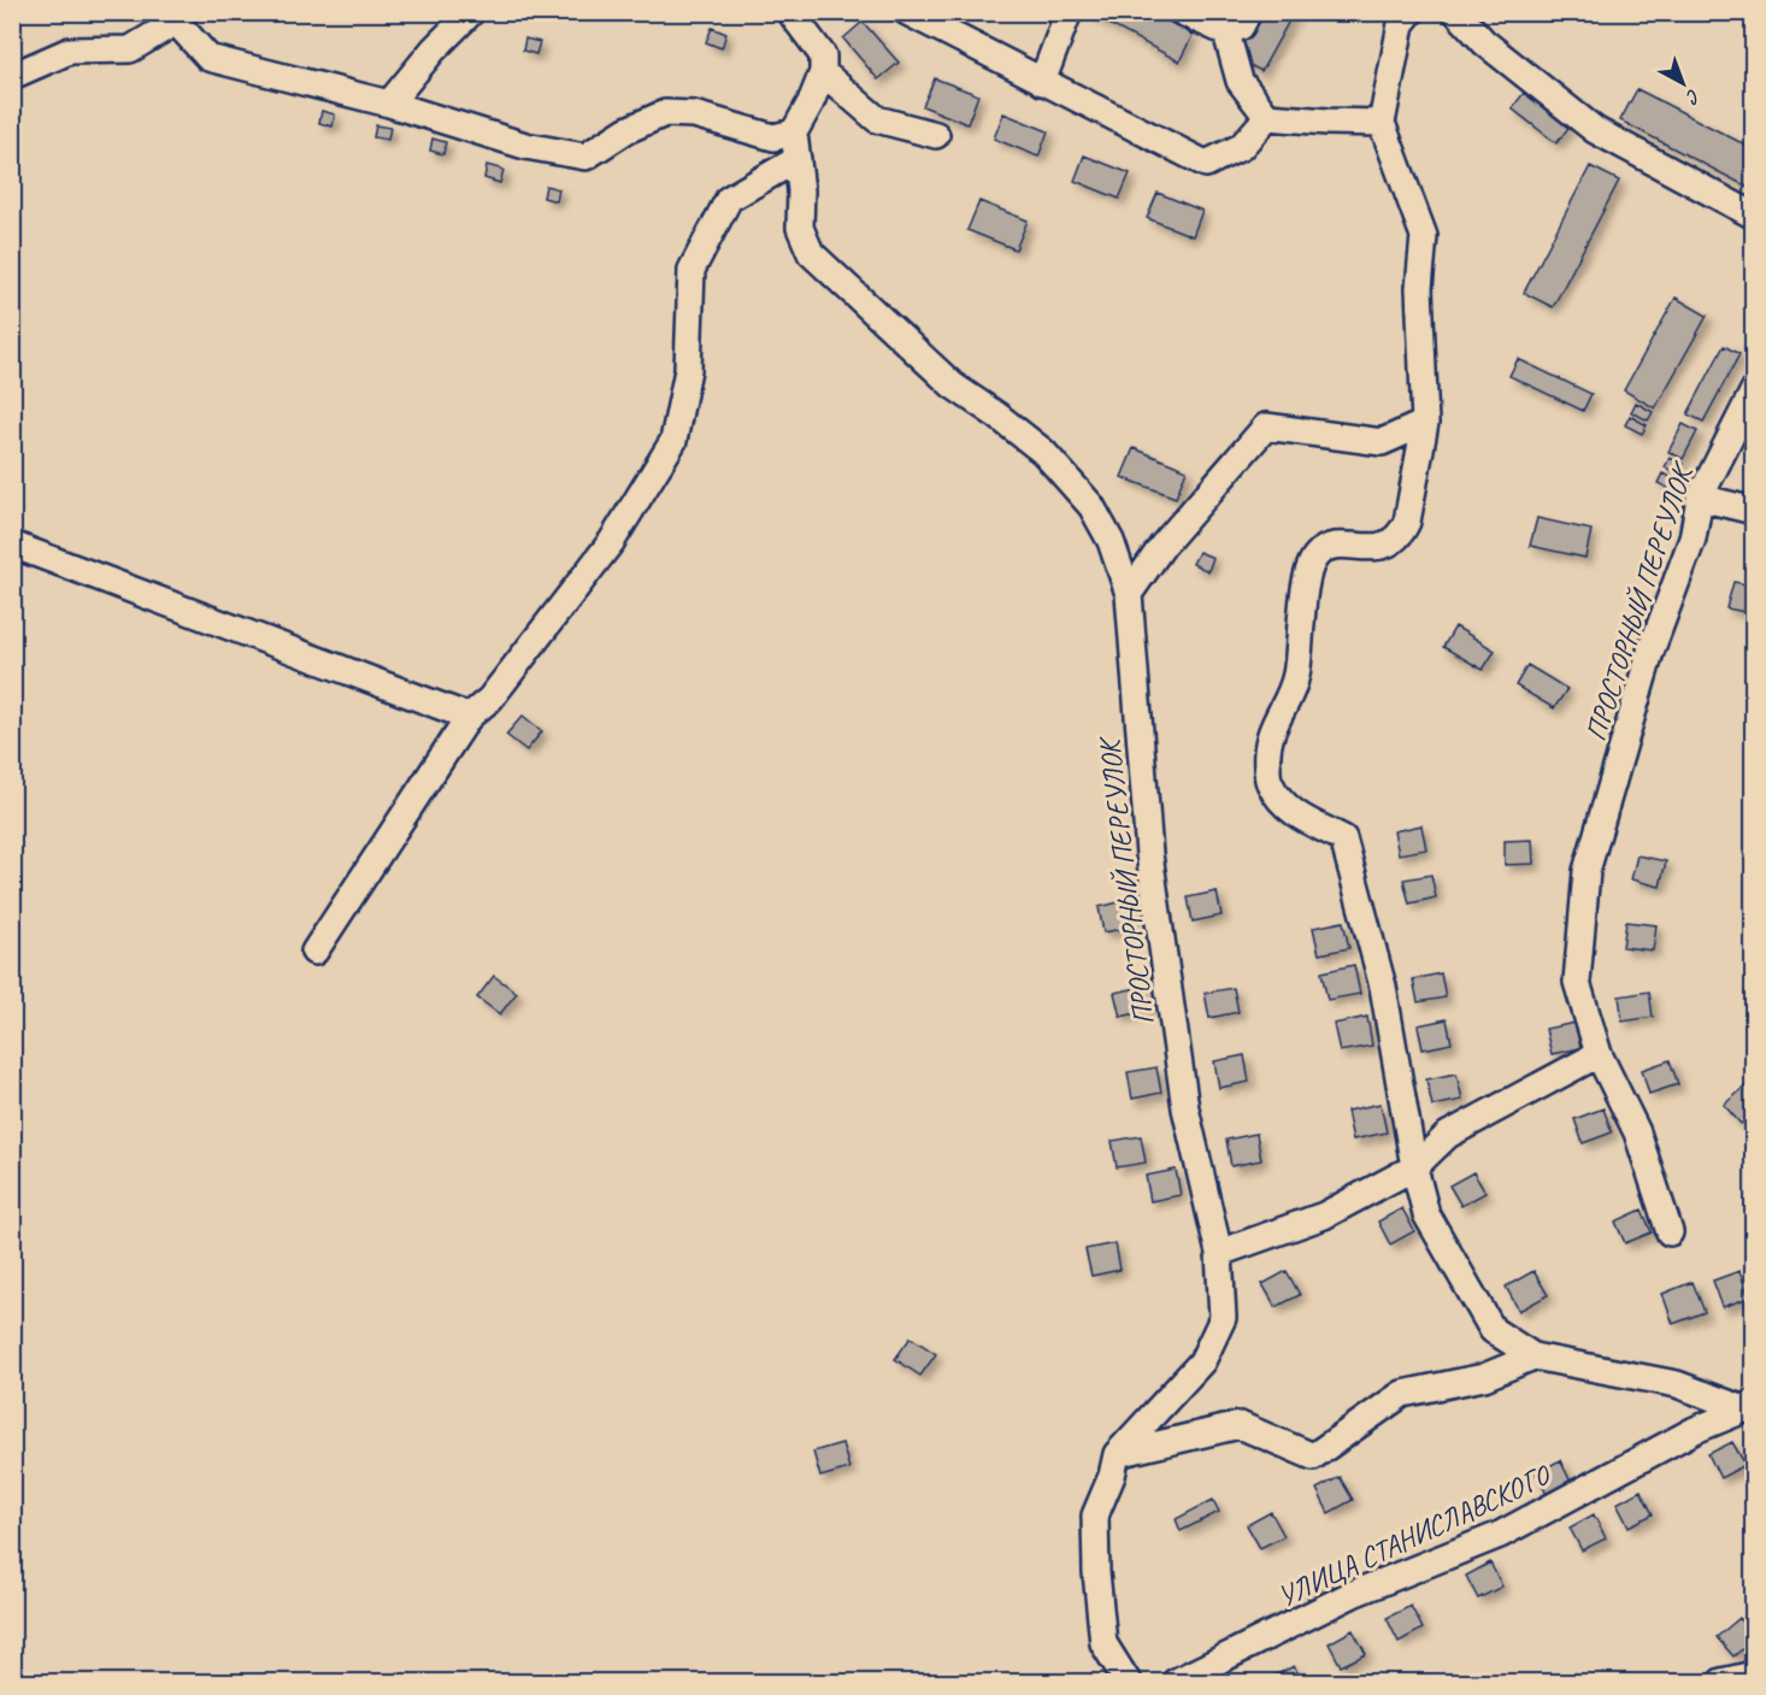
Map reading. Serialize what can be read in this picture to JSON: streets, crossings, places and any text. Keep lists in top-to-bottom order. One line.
{"streets":{"street":["ПРОСТОРНЫЙ ПЕРЕУЛОК","УЛИЦА СТАНИСЛАВСКОГО"]},"north":"bottom right"}
